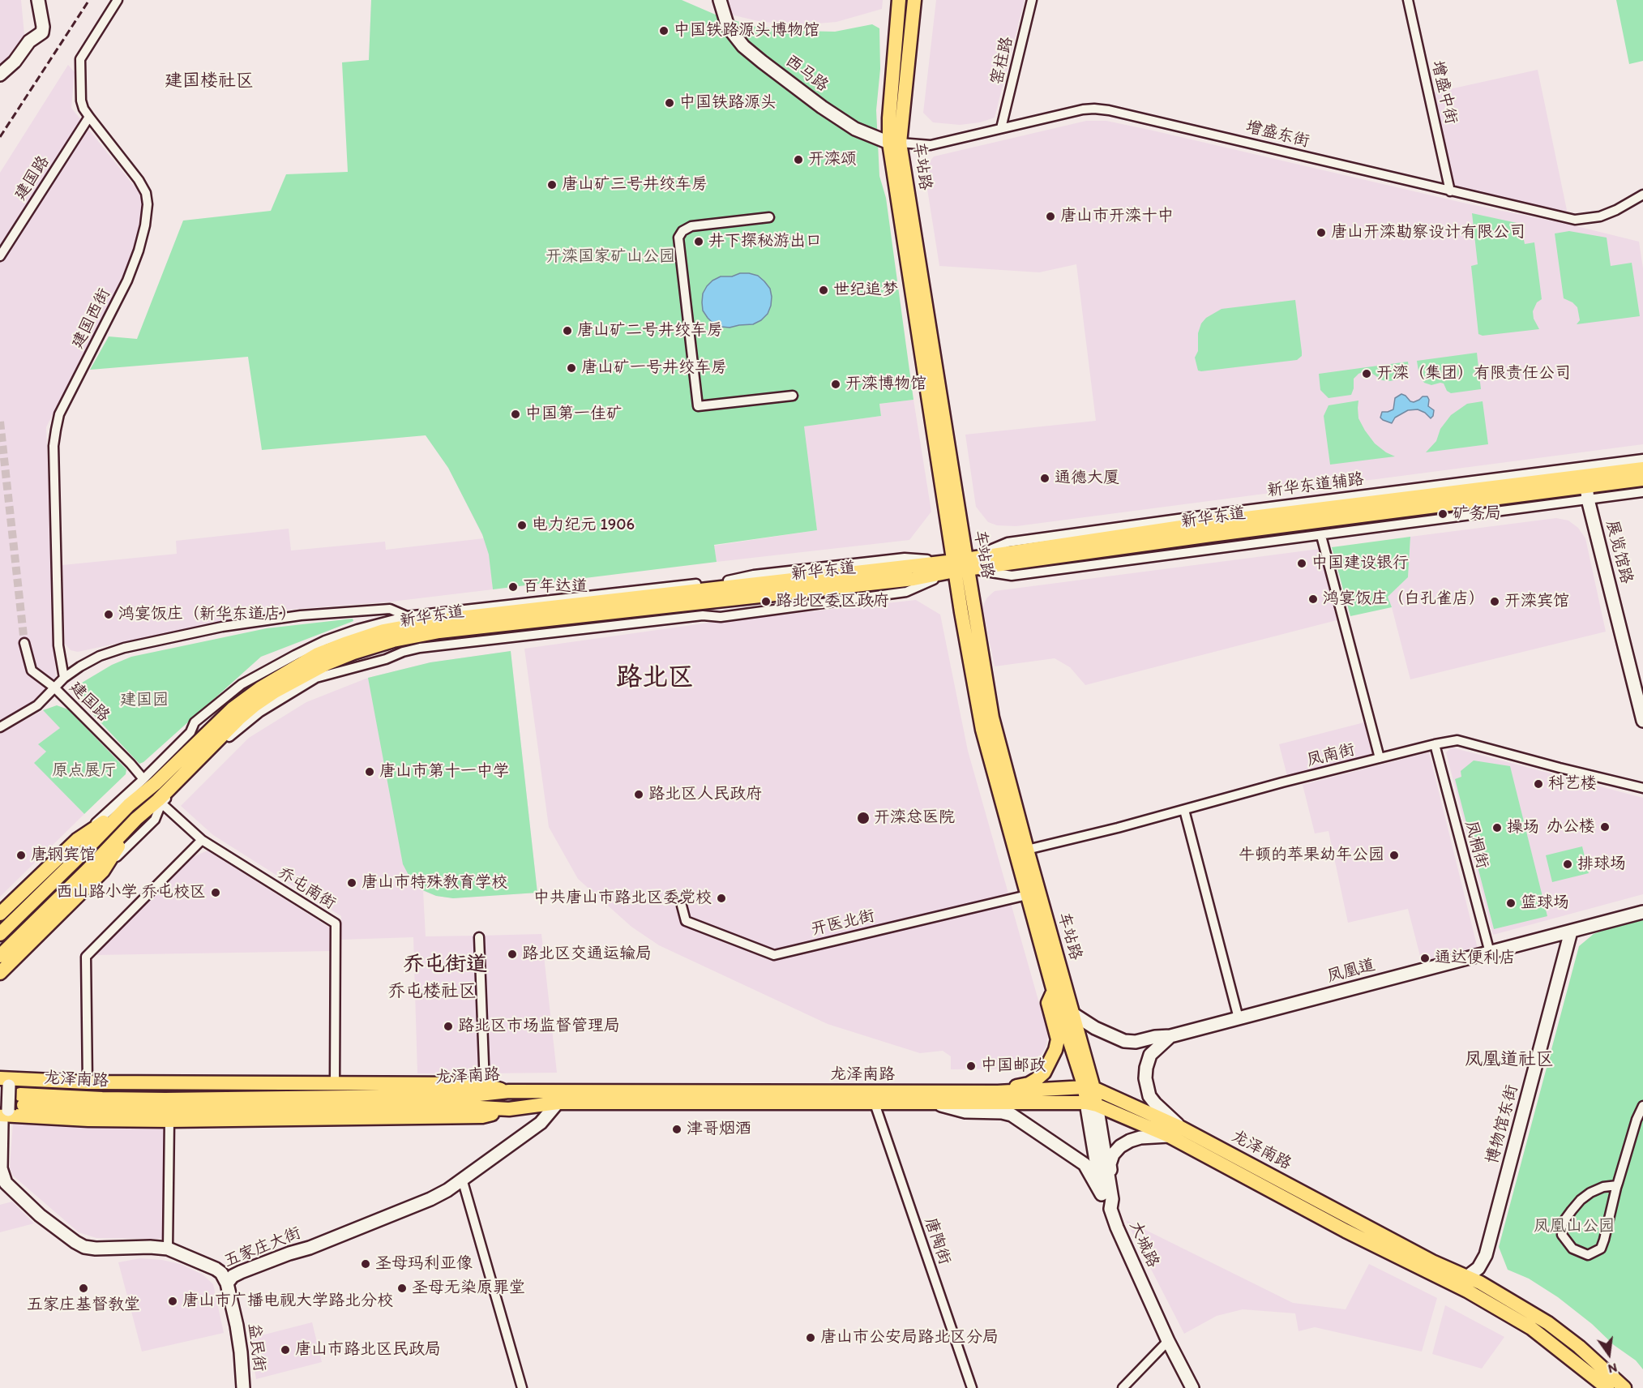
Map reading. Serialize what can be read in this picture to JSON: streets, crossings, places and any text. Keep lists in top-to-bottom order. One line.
{"streets":{"main road":["车站路","新华东道","龙泽南路"],"street":["窑柱路","西马路","增盛中街","增盛东街","建国路","建国西街","新华东道辅路","展览馆路","凤南街","凤桐街","乔屯南街","开医北街","凤凰道","博物馆东街","唐陶街","大城路","五家庄大街","益民街"]},"crossings":[["窑柱路","增盛东街"],["西马路","增盛东街"],["西马路","车站路"],["增盛中街","增盛东街"],["增盛东街","车站路"],["车站路","新华东道辅路"],["车站路","新华东道"],["车站路","凤南街"],["车站路","开医北街"],["车站路","凤凰道"],["车站路","龙泽南路"],["建国路","建国西街"],["新华东道辅路","新华东道"],["新华东道辅路","展览馆路"],["新华东道","展览馆路"],["新华东道","乔屯南街"],["凤南街","凤桐街"],["凤桐街","凤凰道"],["凤凰道","博物馆东街"],["龙泽南路","博物馆东街"],["龙泽南路","唐陶街"],["龙泽南路","五家庄大街"],["五家庄大街","益民街"]],"districts":["建国楼社区","路北区","乔屯街道","乔屯楼社区","凤凰道社区"],"parks":["开滦国家矿山公园","建国园","原点展厅","凤凰山公园"],"places":["中国铁路源头博物馆","中国铁路源头","开滦颂","唐山矿三号井绞车房","唐山市开滦十中","唐山开滦勘察设计有限公司","井下探秘游出口","世纪追梦","唐山矿二号井绞车房","唐山矿一号井绞车房","开滦（集团）有限责任公司","开滦博物馆","中国第一佳矿","通德大厦","矿务局","电力纪元 1906","中国建设银行","百年达道","鸿宴饭庄（白孔雀店）","路北区委区政府","开滦宾馆","鸿宴饭庄（新华东道店）","唐山市第十一中学","科艺楼","路北区人民政府","开滦总医院","办公楼","操场","唐钢宾馆","牛顿的苹果幼年公园","排球场","唐山市特殊教育学校","西山路小学 乔屯校区","中共唐山市路北区委党校","篮球场","路北区交通运输局","通达便利店","路北区市场监督管理局","中国邮政","津哥烟酒","圣母玛利亚像","五家庄基督教堂","圣母无染原罪堂","唐山市广播电视大学路北分校","唐山市公安局路北区分局","唐山市路北区民政局"],"north":"bottom"}
